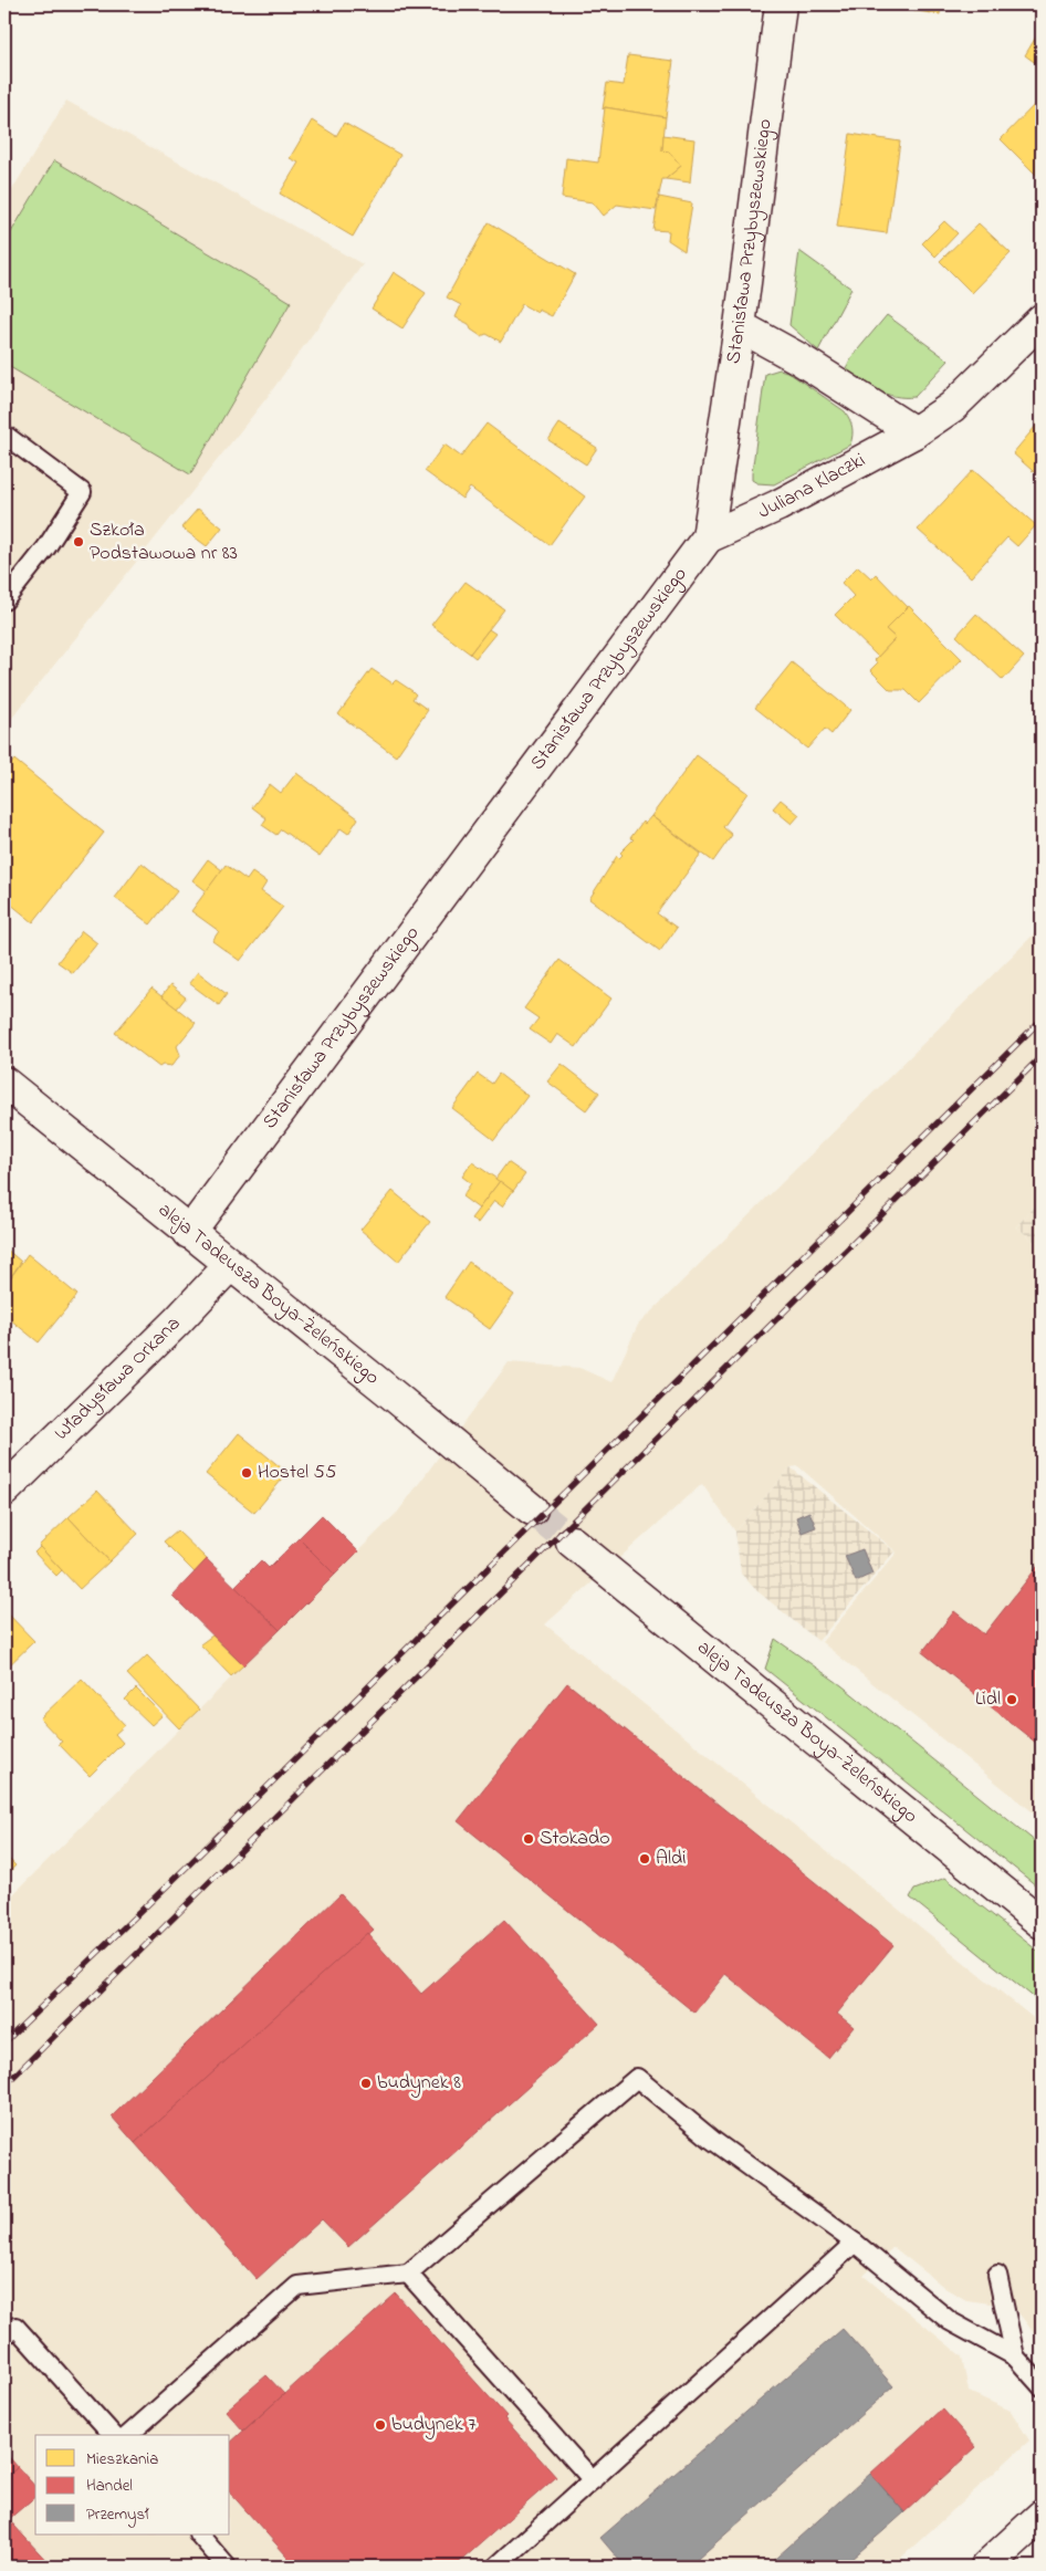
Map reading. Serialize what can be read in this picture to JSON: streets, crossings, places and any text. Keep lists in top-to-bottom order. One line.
{"streets":{"street":["Stanisława Przybyszewskiego","Juliana Klaczki","aleja Tadeusza Boya-Żeleńskiego","Władysława Orkana"]},"crossings":[["Stanisława Przybyszewskiego","Juliana Klaczki"],["Stanisława Przybyszewskiego","aleja Tadeusza Boya-Żeleńskiego"],["aleja Tadeusza Boya-Żeleńskiego","Władysława Orkana"]],"places":["Szkoła Podstawowa nr 83","Hostel 55","Lidl","Stokado","Aldi","budynek 8","budynek 7"],"legend":["Mieszkania","Handel","Przemysł"]}
